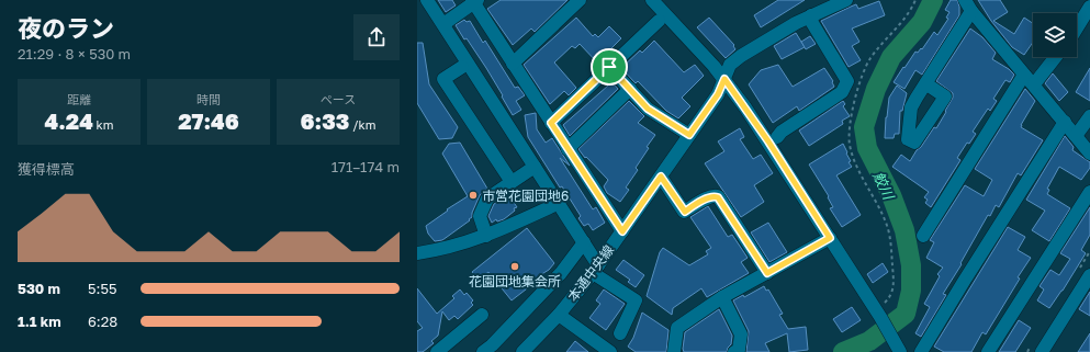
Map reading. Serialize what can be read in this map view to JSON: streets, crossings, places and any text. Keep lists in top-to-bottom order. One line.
{"streets":{"street":["本通中央線"]},"water":["鮫川"],"places":["市営花園団地6","花園団地集会所"],"page":{"heading":["夜のラン","21:29 · 8 × 530 m"],"stats":[["距離","4.24 km"],["時間","27:46"],["ペース","6:33 /km"]],"chart":["獲得標高","171–174 m"],"list":[{"name":"530 m","note":"5:55"},{"name":"1.1 km","note":"6:28"}]}}
